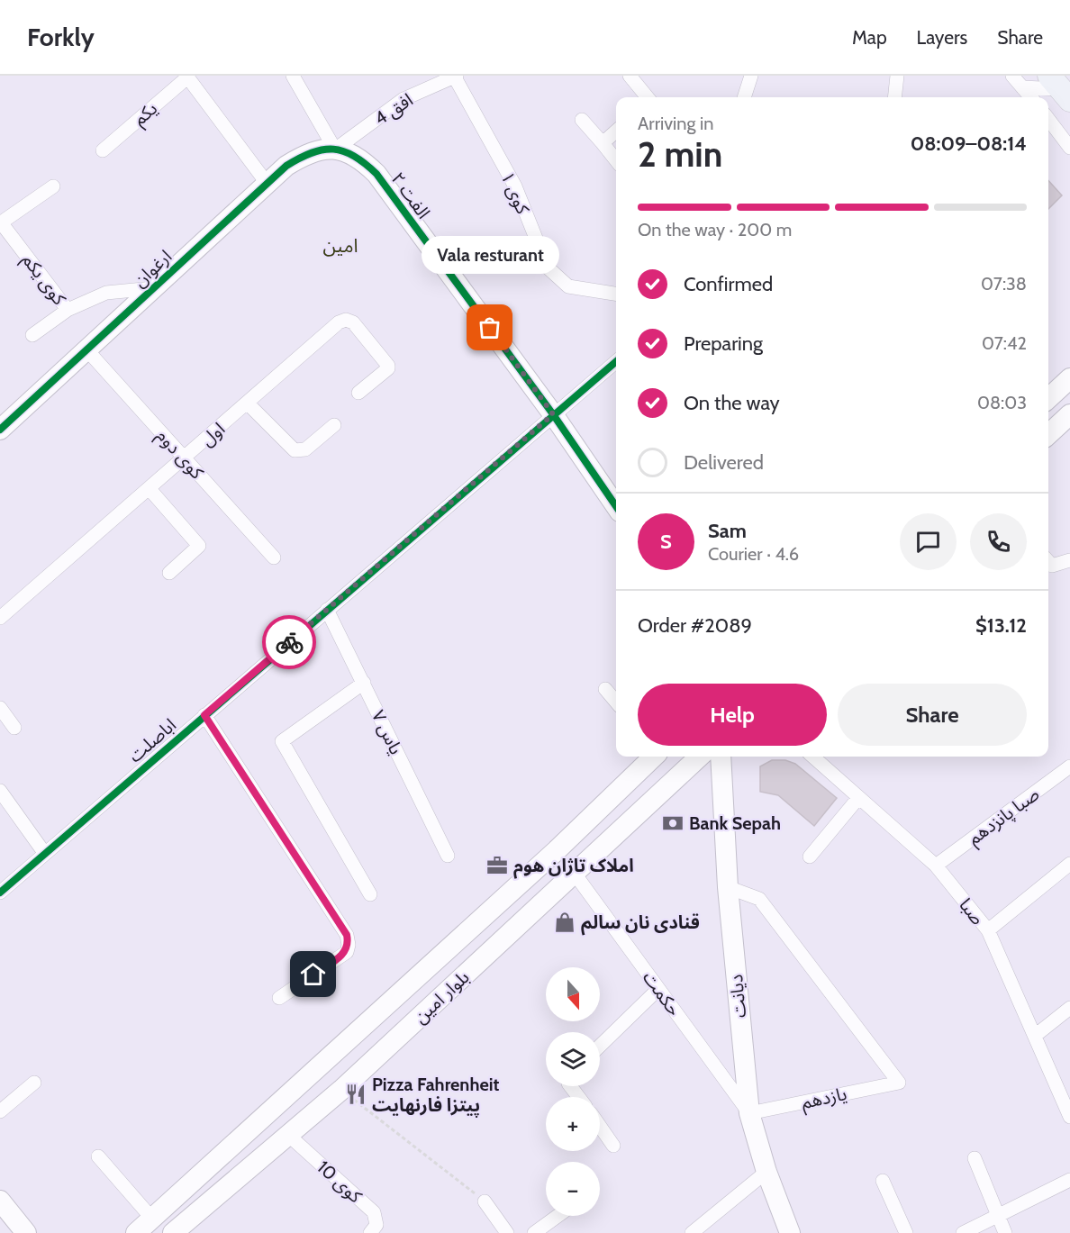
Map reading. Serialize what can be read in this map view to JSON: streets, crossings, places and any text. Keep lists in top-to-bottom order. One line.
{"streets":{"main road":["الفت ۲","ارغوان","دیانت","بلوار امین"],"street":["افق 4","یکم","کوی ۱","کوی یکم","اول","کوی دوم","یاس ۷","اباصلت","صبا پانزدهم","صبا","حکمت","یازدهم","کوی 10"]},"crossings":[["افق 4","کوی ۱"],["افق 4","الفت ۲"],["افق 4","ارغوان"],["الفت ۲","ارغوان"],["الفت ۲","اباصلت"],["ارغوان","کوی دوم"],["اول","کوی دوم"],["یاس ۷","اباصلت"],["صبا پانزدهم","صبا"],["حکمت","دیانت"],["حکمت","بلوار امین"],["حکمت","یازدهم"],["دیانت","یازدهم"],["بلوار امین","کوی 10"]],"districts":["امین"],"places":{"other":["Vala resturant"],"bank":["Bank Sepah"],"office":["املاک تاژان هوم"],"shop":["قنادی نان سالم"],"restaurant":["Pizza Fahrenheit پیتزا فارنهایت"]},"north":"bottom","page":{"header":"Forkly","nav":["Map","Layers","Share"],"heading":["2 min","Arriving in","08:09–08:14"],"panel":["Sam","Courier · 4.6","Order #2089","$13.12"],"bar":"On the way · 200 m","bubble":"Vala resturant","list":[["Confirmed","07:38"],["Preparing","07:42"],["On the way","08:03"],"Delivered"],"round":"S","buttons":["Help","Share"],"map_buttons":["+","−"]}}
